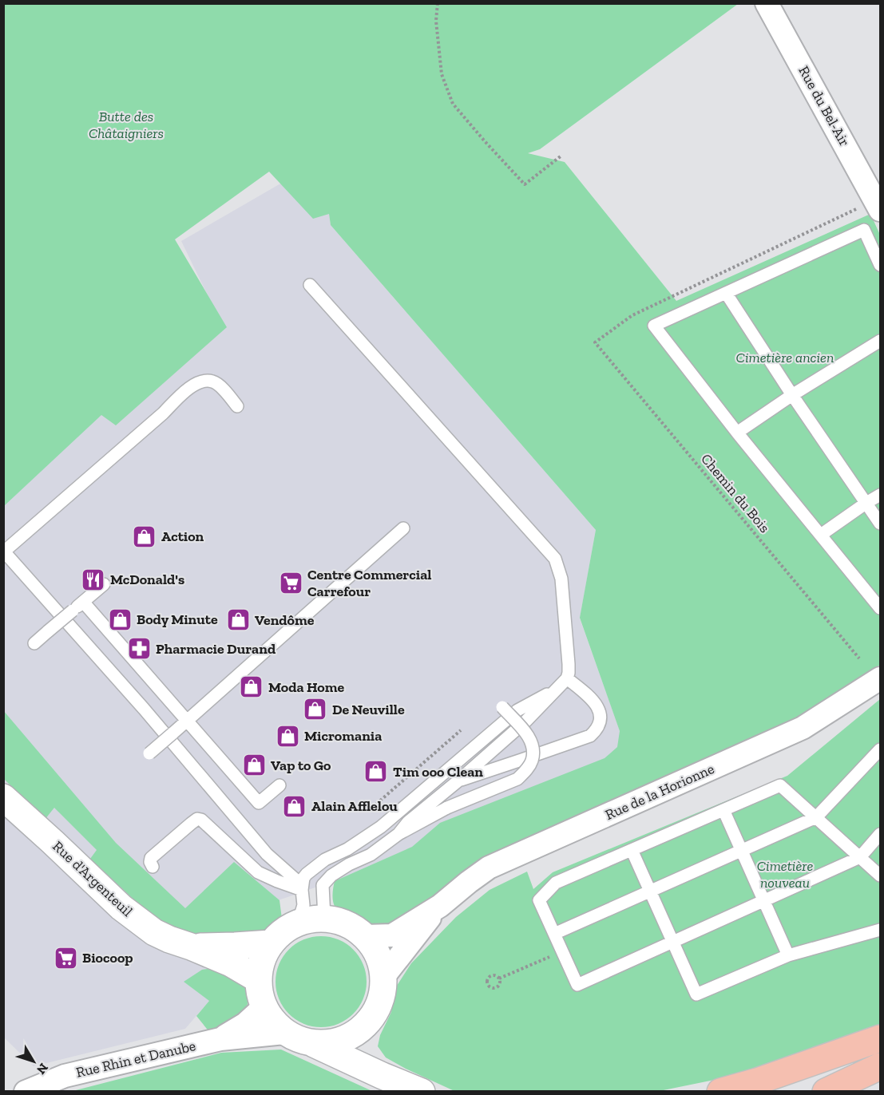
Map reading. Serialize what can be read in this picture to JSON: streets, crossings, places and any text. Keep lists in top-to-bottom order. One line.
{"streets":{"street":["Rue du Bel-Air","Rue de la Horionne","Rue d'Argenteuil","Rue Rhin et Danube"],"path":["Chemin du Bois"]},"crossings":[["Rue du Bel-Air","Chemin du Bois"],["Rue de la Horionne","Rue d'Argenteuil"],["Rue de la Horionne","Rue Rhin et Danube"],["Rue d'Argenteuil","Rue Rhin et Danube"]],"parks":["Butte des Châtaigniers","Cimetière ancien","Cimetière nouveau"],"places":{"shop":["Action","Body Minute","Vendôme","Moda Home","De Neuville","Micromania","Vap to Go","Tim ooo Clean","Alain Afflelou"],"restaurant":["McDonald's"],"supermarket":["Centre Commercial Carrefour","Biocoop"],"pharmacy":["Pharmacie Durand"]},"north":"bottom right"}
